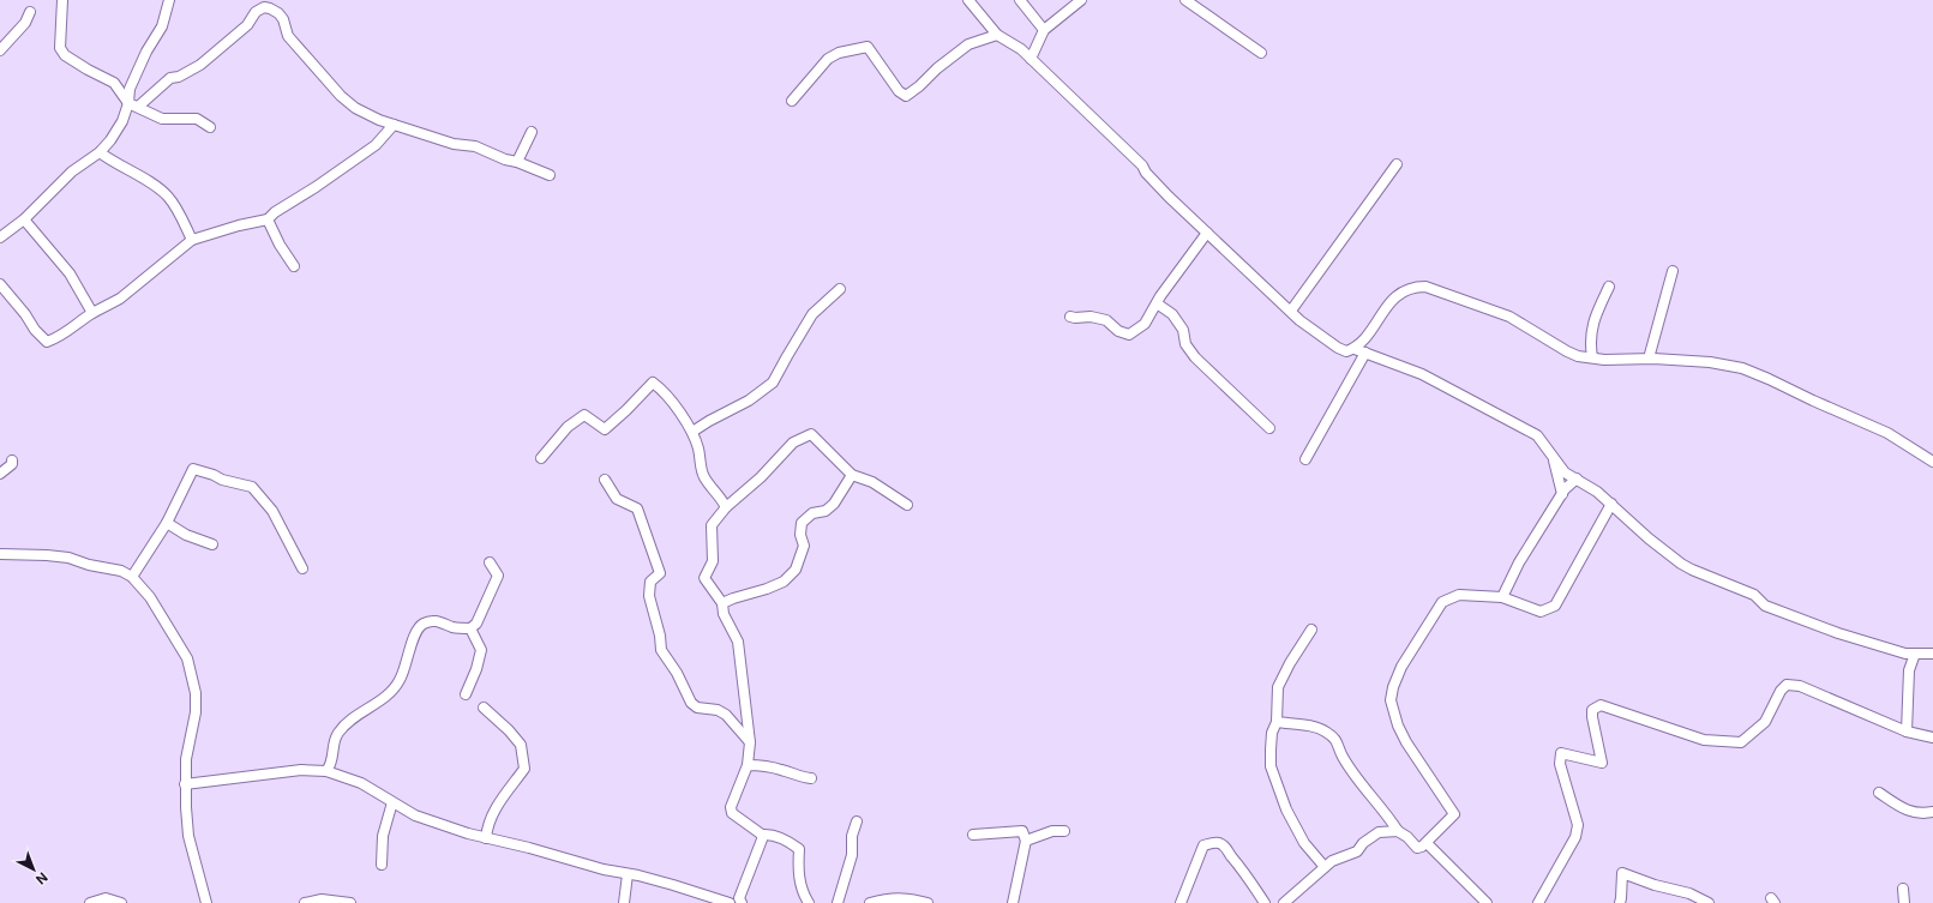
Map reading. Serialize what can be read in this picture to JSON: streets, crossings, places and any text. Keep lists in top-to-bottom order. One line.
{"north":"bottom right"}
